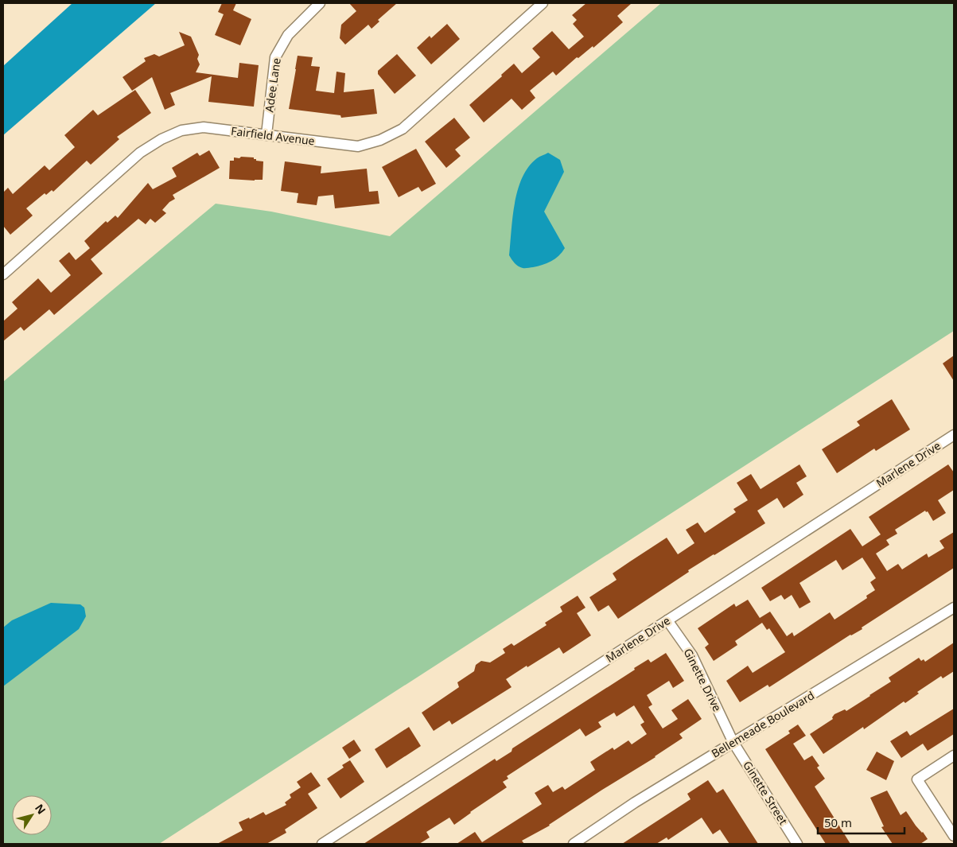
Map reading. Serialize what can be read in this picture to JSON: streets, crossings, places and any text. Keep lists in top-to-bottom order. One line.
{"streets":{"street":["Adee Lane","Fairfield Avenue","Marlene Drive","Ginette Drive","Bellemeade Boulevard","Ginette Street"]},"crossings":[["Adee Lane","Fairfield Avenue"],["Marlene Drive","Ginette Drive"],["Ginette Drive","Bellemeade Boulevard"],["Ginette Drive","Ginette Street"],["Bellemeade Boulevard","Ginette Street"]],"scale_bar":"50 m","north":"top right"}
